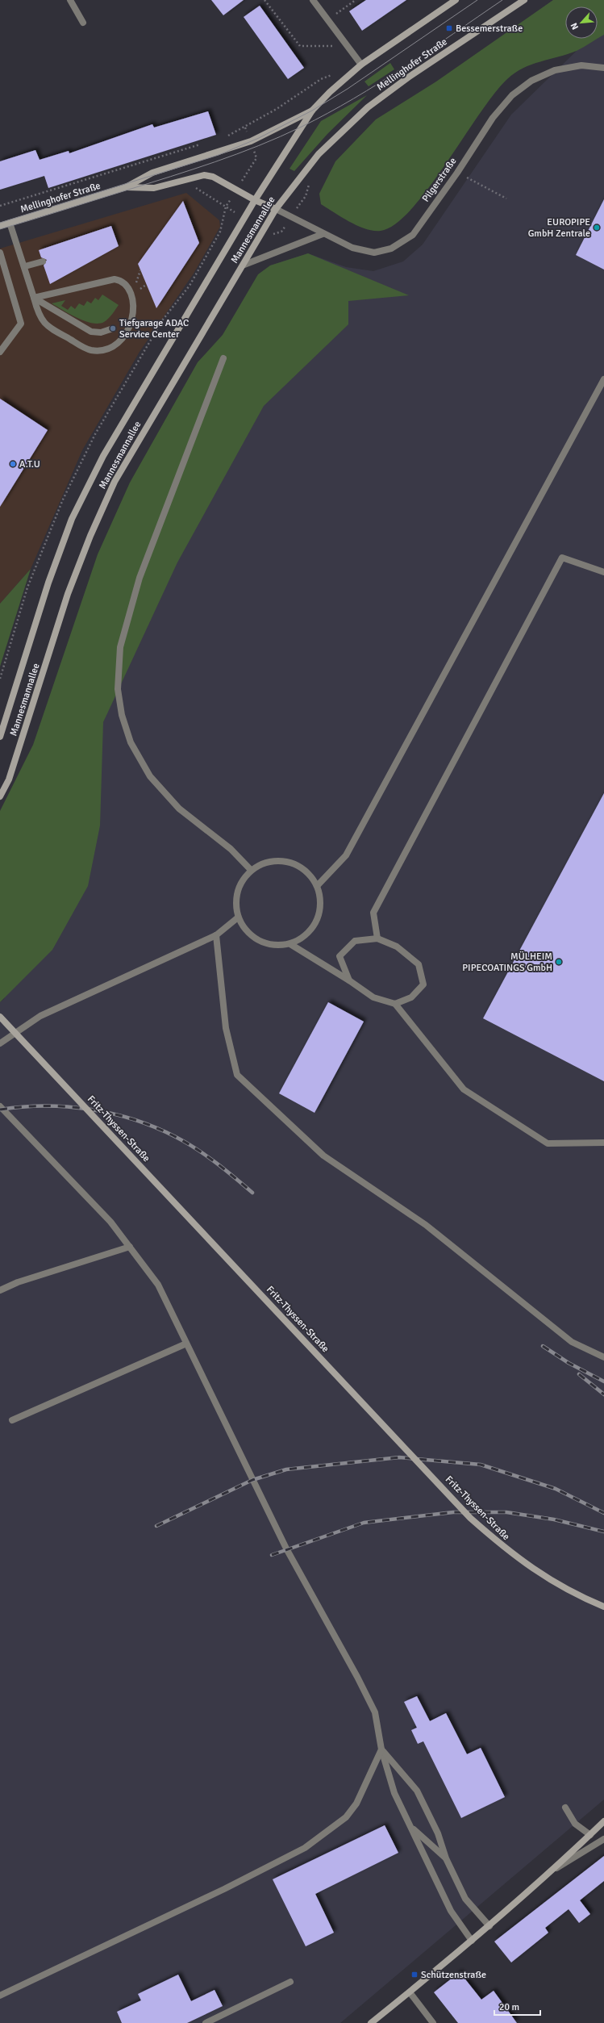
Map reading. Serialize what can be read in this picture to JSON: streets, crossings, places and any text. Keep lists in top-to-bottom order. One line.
{"streets":{"main road":["Mellinghofer Straße","Mannesmannallee","Fritz-Thyssen-Straße"],"street":["Pilgerstraße"]},"crossings":[["Mellinghofer Straße","Pilgerstraße"],["Mellinghofer Straße","Mannesmannallee"],["Pilgerstraße","Mannesmannallee"]],"places":{"transit":["Bessemerstraße","Schützenstraße"],"other":["EUROPIPE GmbH Zentrale","Tiefgarage ADAC Service Center","A.T.U","MÜLHEIM PIPECOATINGS GmbH"]},"scale_bar":"20 m","north":"bottom left"}
